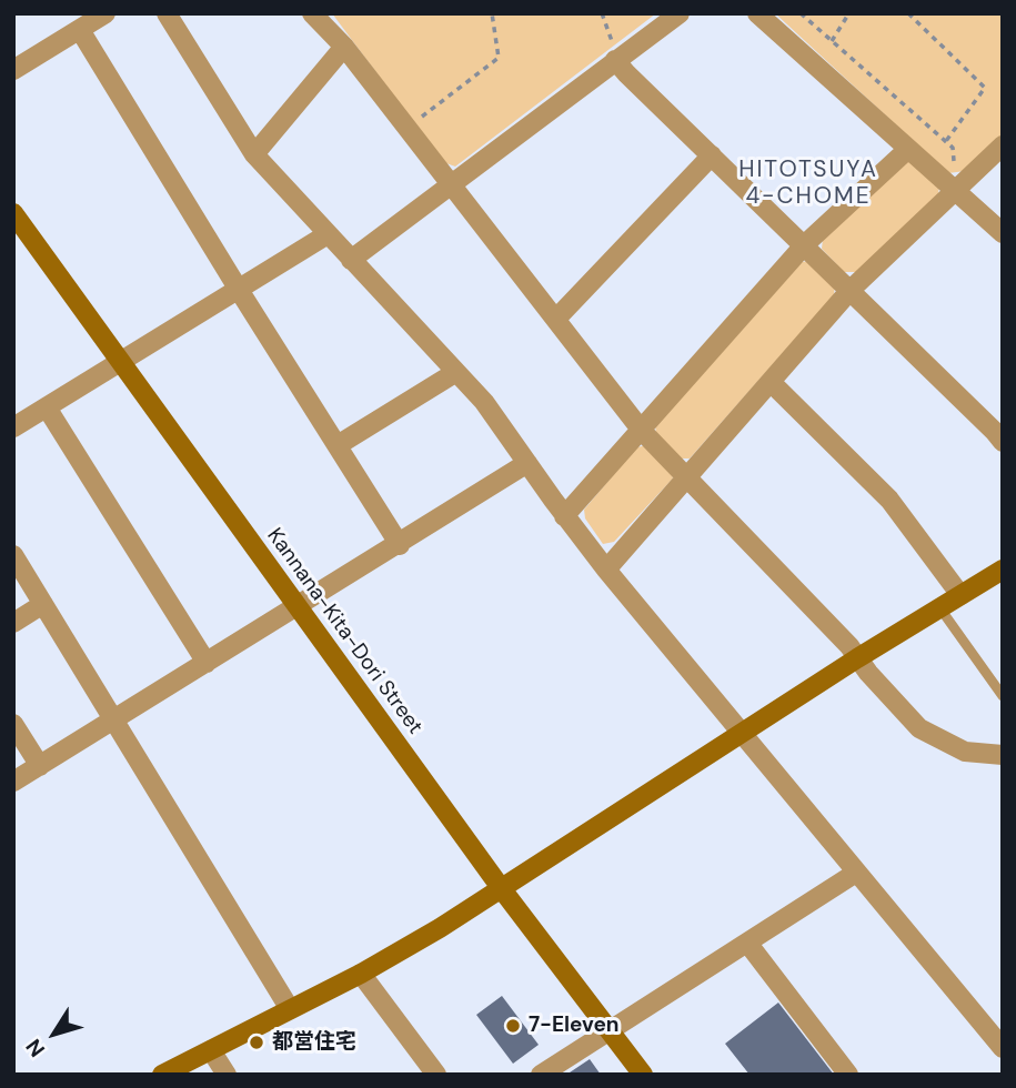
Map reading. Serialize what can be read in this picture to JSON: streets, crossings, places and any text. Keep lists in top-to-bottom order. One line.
{"streets":{"street":["Kannana-Kita-Dori Street"]},"districts":["HITOTSUYA 4-CHOME"],"places":["7-Eleven","都営住宅"],"north":"bottom left"}
